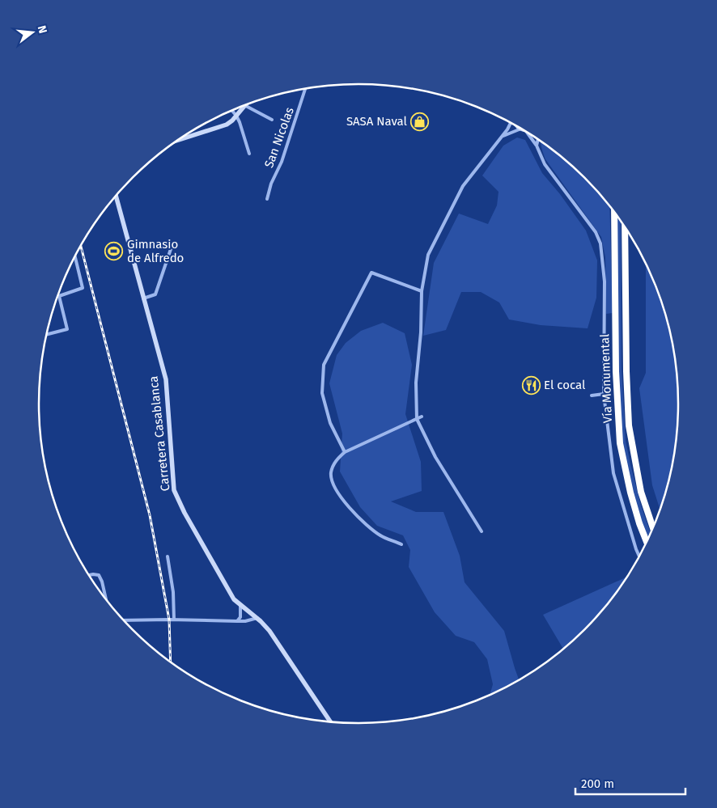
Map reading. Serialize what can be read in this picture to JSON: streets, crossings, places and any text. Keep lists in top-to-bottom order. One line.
{"streets":{"highway":["Vía Monumental"],"main road":["Carretera Casablanca"],"street":["San Nicolas"]},"places":{"shop":["SASA Naval"],"sports":["Gimnasio de Alfredo"],"restaurant":["El cocal"]},"scale_bar":"200 m","north":"right"}
